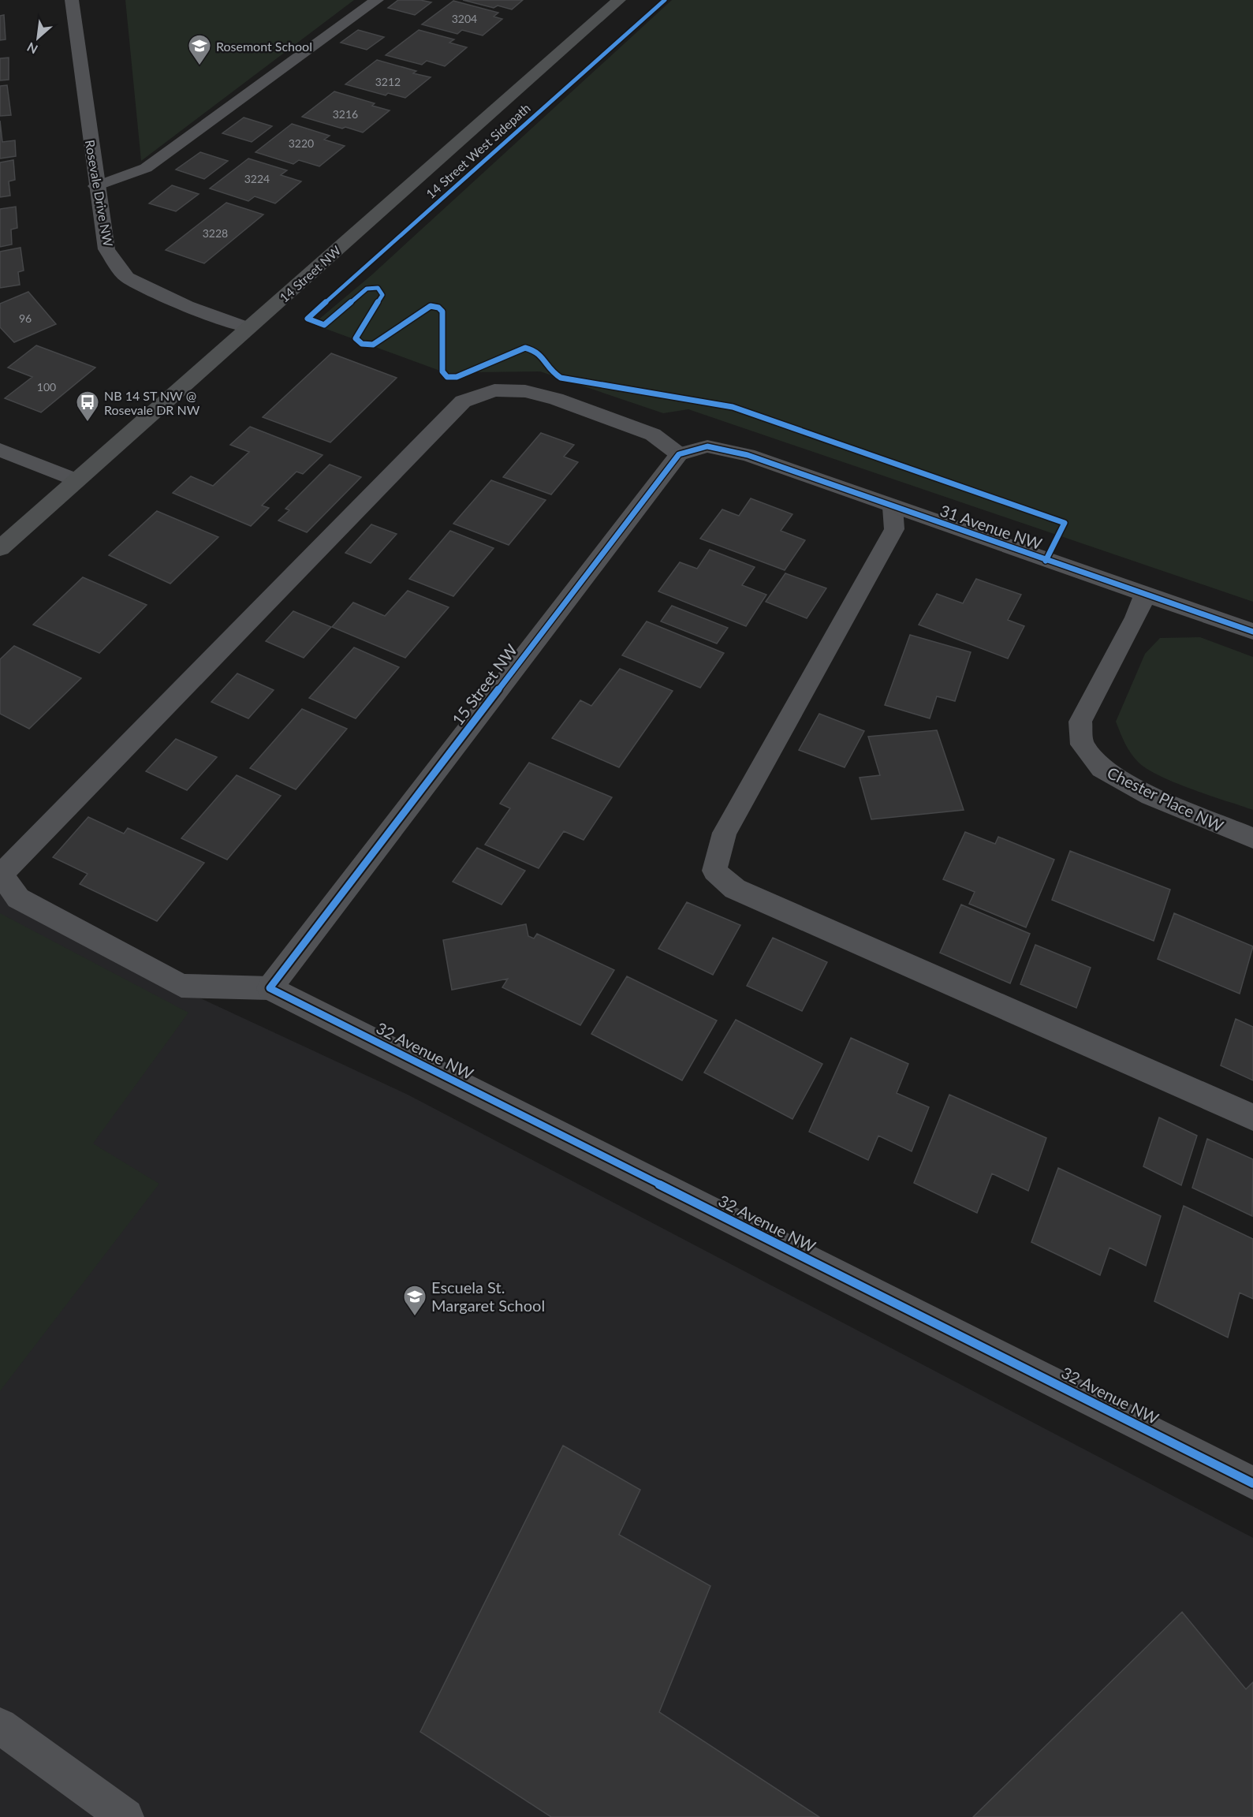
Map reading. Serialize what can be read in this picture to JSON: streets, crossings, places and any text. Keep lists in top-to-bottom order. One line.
{"streets":{"main road":["14 Street NW"],"street":["Rosevale Drive NW","31 Avenue NW","15 Street NW","Chester Place NW","32 Avenue NW"],"cycle path":["14 Street West Sidepath"]},"crossings":[["Rosevale Drive NW","14 Street NW"],["31 Avenue NW","15 Street NW"],["31 Avenue NW","Chester Place NW"],["15 Street NW","32 Avenue NW"]],"places":{"school or university":["Rosemont School","Escuela St. Margaret School"],"bus stop":["NB 14 ST NW @ Rosevale DR NW"]},"house_numbers":["3204","3212","3216","3220","3224","3228","96","100"],"north":"bottom left"}
